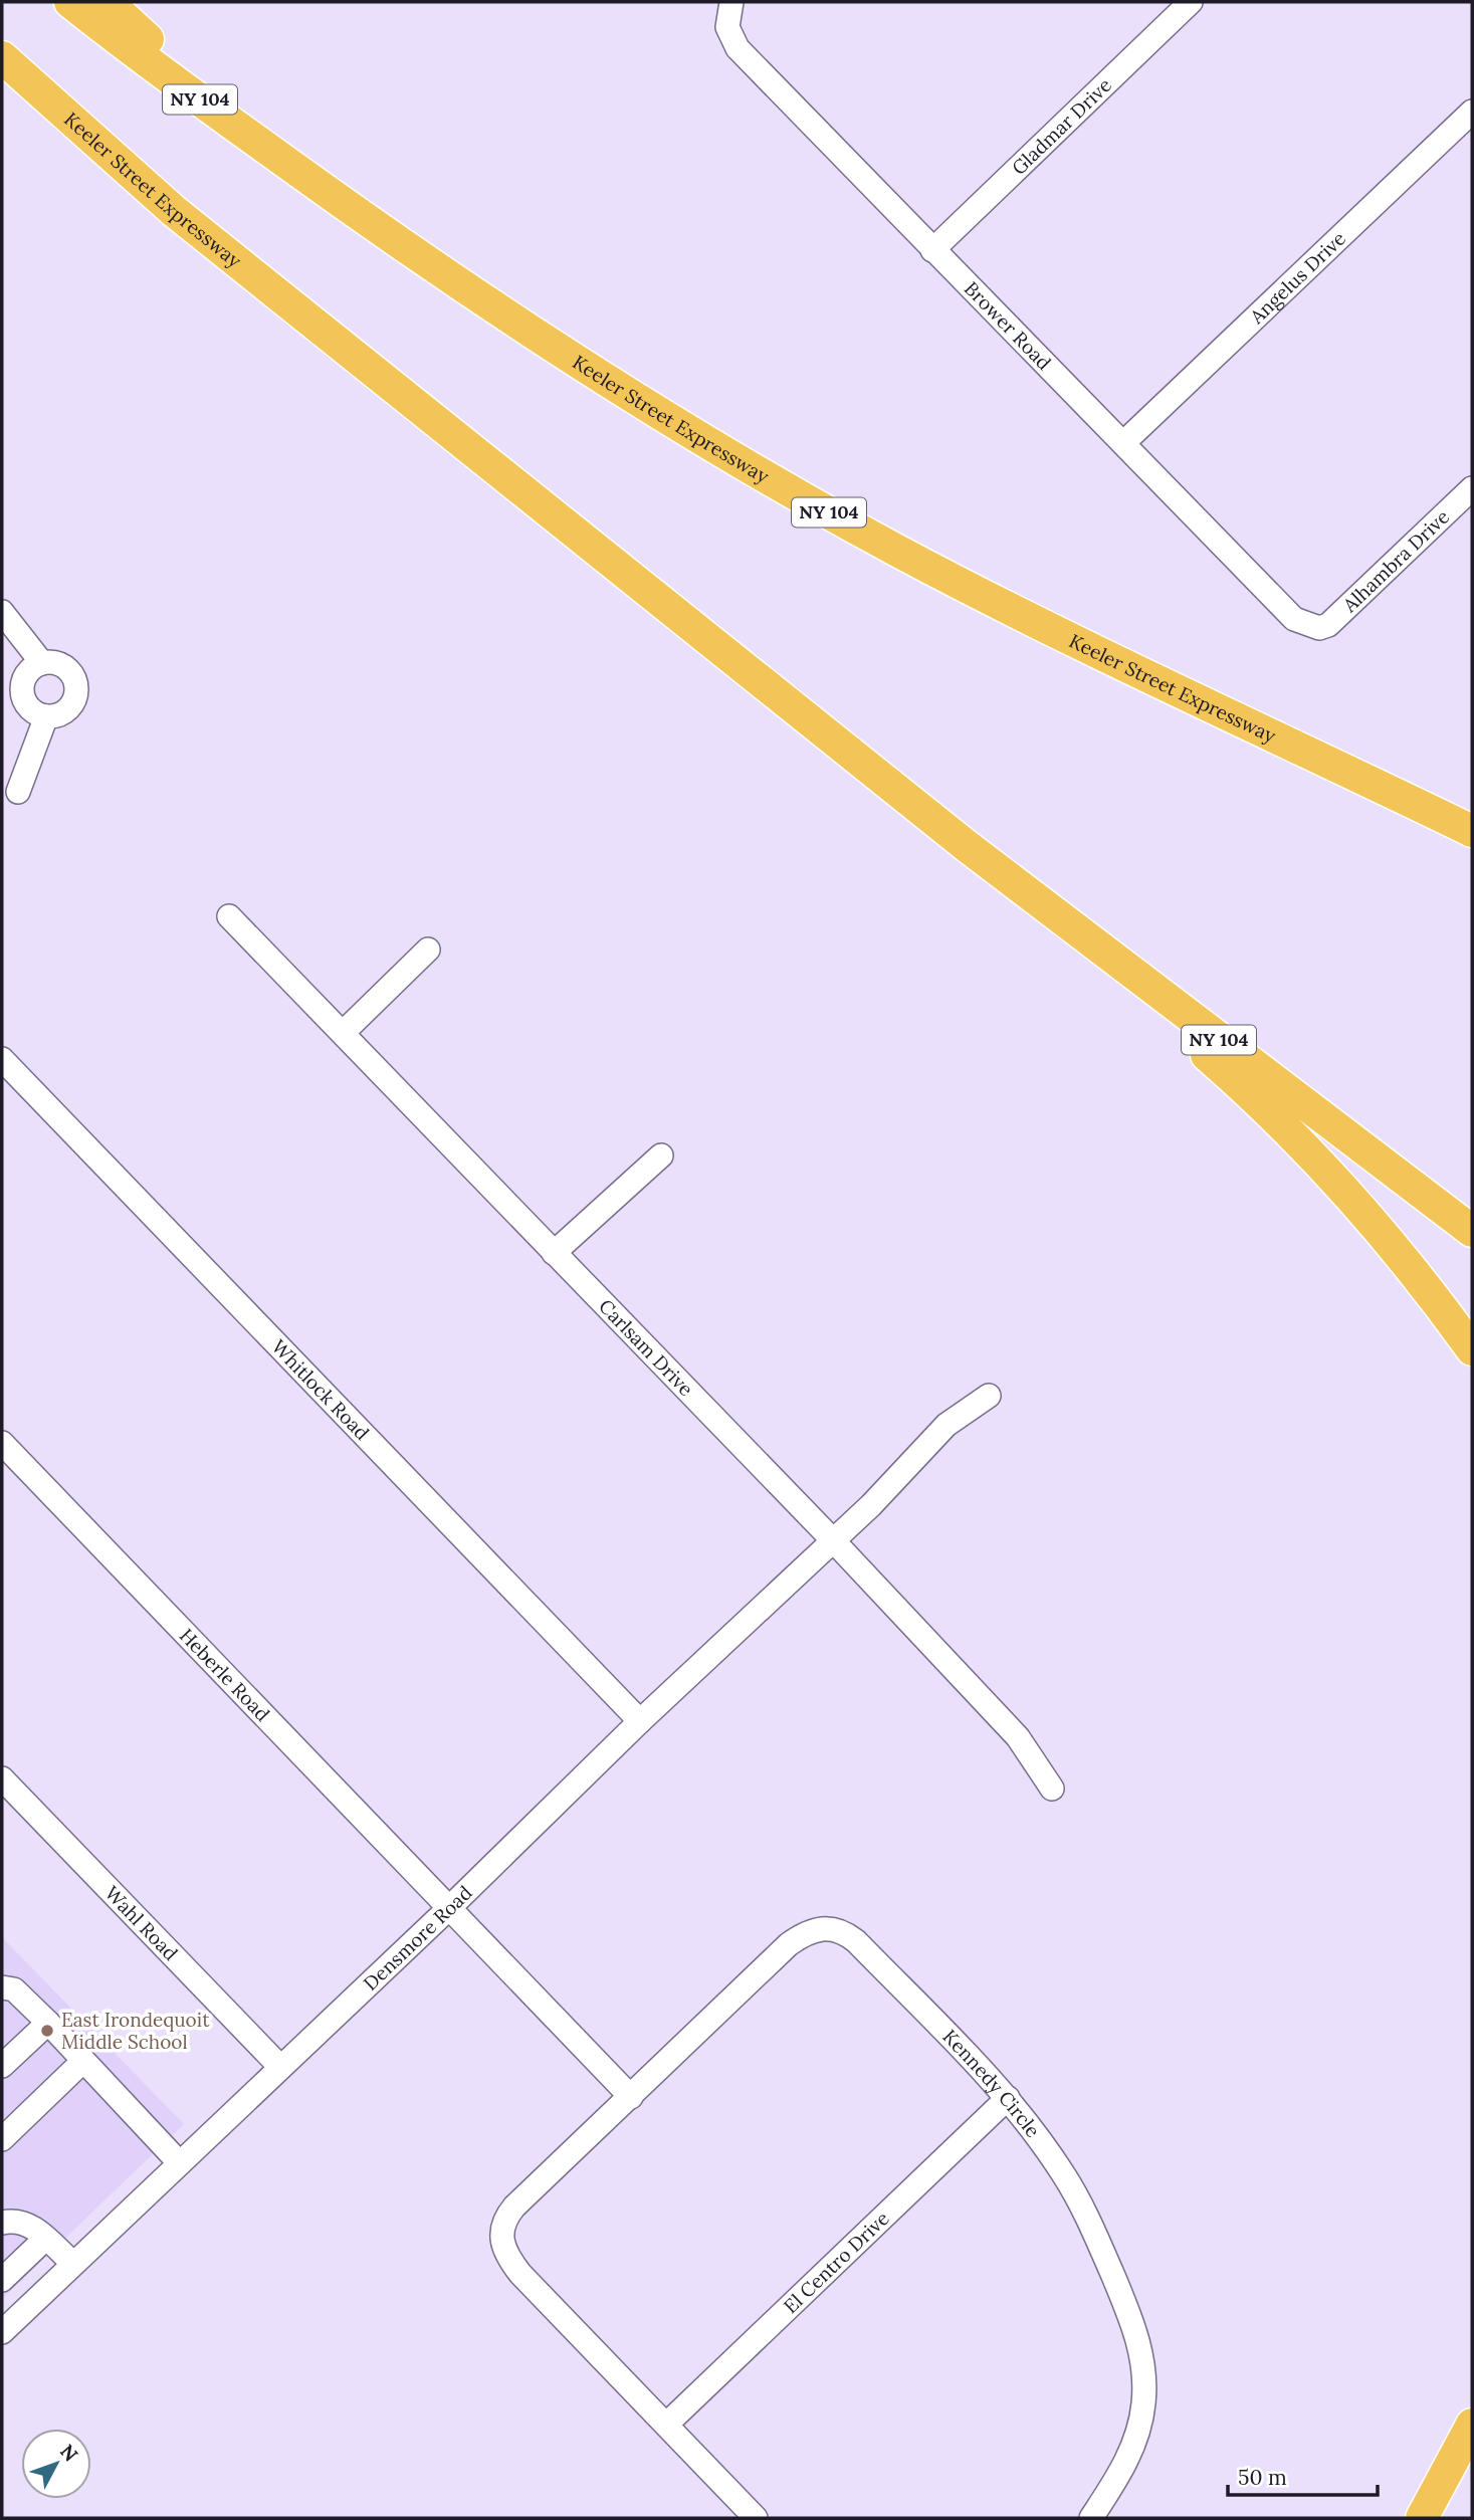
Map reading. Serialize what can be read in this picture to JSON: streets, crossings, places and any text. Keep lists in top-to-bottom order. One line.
{"streets":{"highway":["NY 104","Keeler Street Expressway"],"street":["Gladmar Drive","Angelus Drive","Brower Road","Alhambra Drive","Carlsam Drive","Whitlock Road","Heberle Road","Wahl Road","Densmore Road","Kennedy Circle","El Centro Drive"]},"crossings":[["NY 104","Keeler Street Expressway"],["Gladmar Drive","Brower Road"],["Angelus Drive","Brower Road"],["Brower Road","Alhambra Drive"],["Carlsam Drive","Densmore Road"],["Whitlock Road","Densmore Road"],["Heberle Road","Densmore Road"],["Wahl Road","Densmore Road"],["Kennedy Circle","El Centro Drive"]],"places":["East Irondequoit Middle School"],"scale_bar":"50 m","north":"top right"}
